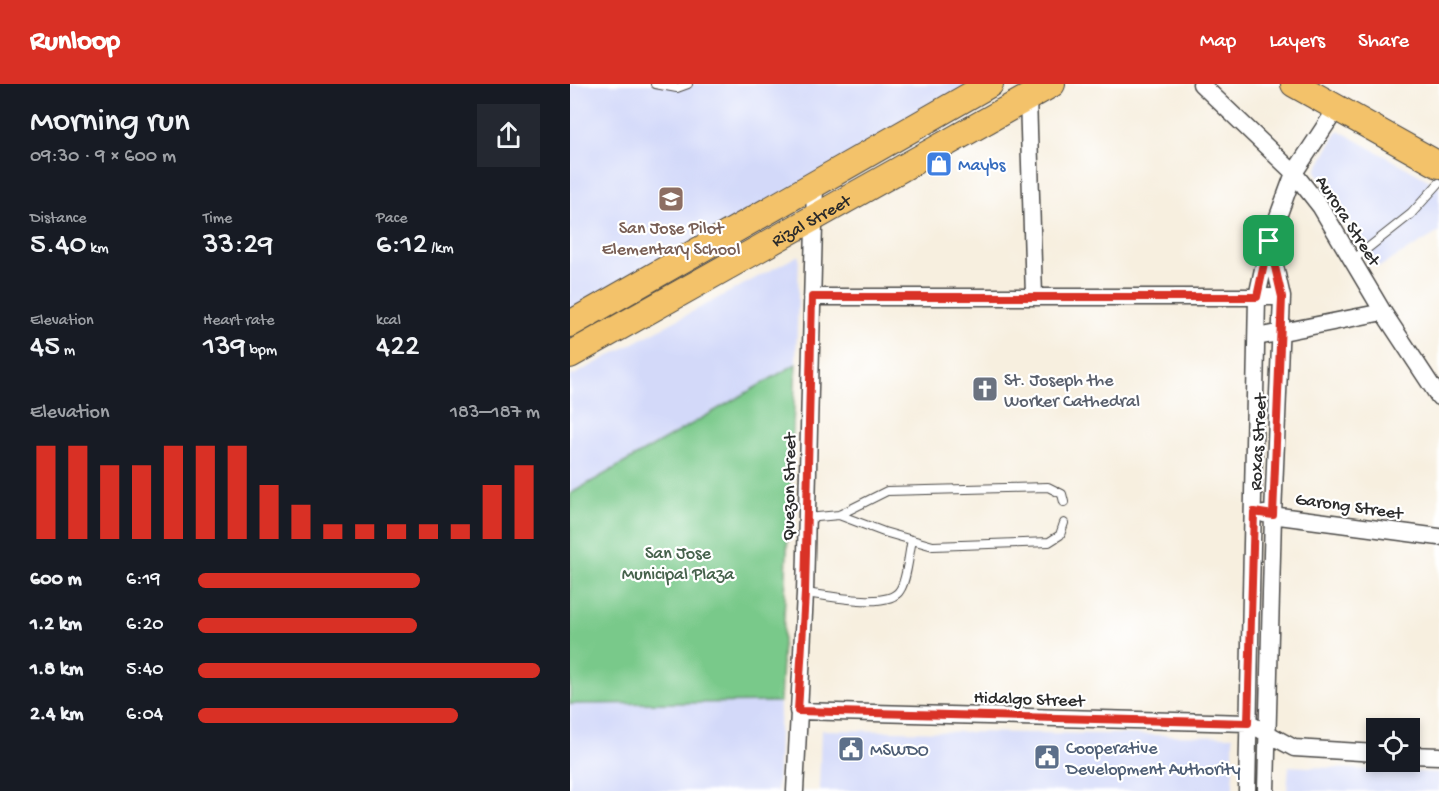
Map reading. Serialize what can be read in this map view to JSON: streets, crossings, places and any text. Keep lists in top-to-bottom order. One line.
{"streets":{"main road":["Rizal Street"],"street":["Aurora Street","Roxas Street","Quezon Street","Garong Street","Hidalgo Street"]},"crossings":[["Rizal Street","Quezon Street"],["Aurora Street","Roxas Street"],["Roxas Street","Garong Street"],["Roxas Street","Hidalgo Street"],["Quezon Street","Hidalgo Street"]],"parks":["San Jose Municipal Plaza"],"places":{"shop":["Maybs"],"school or university":["San Jose Pilot Elementary School"],"church":["St. Joseph the Worker Cathedral"],"public building":["MSWDO","Cooperative Development Authority"]},"page":{"header":"Runloop","nav":["Map","Layers","Share"],"heading":["Morning run","09:30 · 9 × 600 m"],"stats":[["Distance","5.40 km"],["Time","33:29"],["Pace","6:12 /km"],["Elevation","45 m"],["Heart rate","139 bpm"],["kcal","422"]],"chart":["Elevation","183–187 m"],"list":[{"name":"600 m","note":"6:19"},{"name":"1.2 km","note":"6:20"},{"name":"1.8 km","note":"5:40"},{"name":"2.4 km","note":"6:04"}]}}
